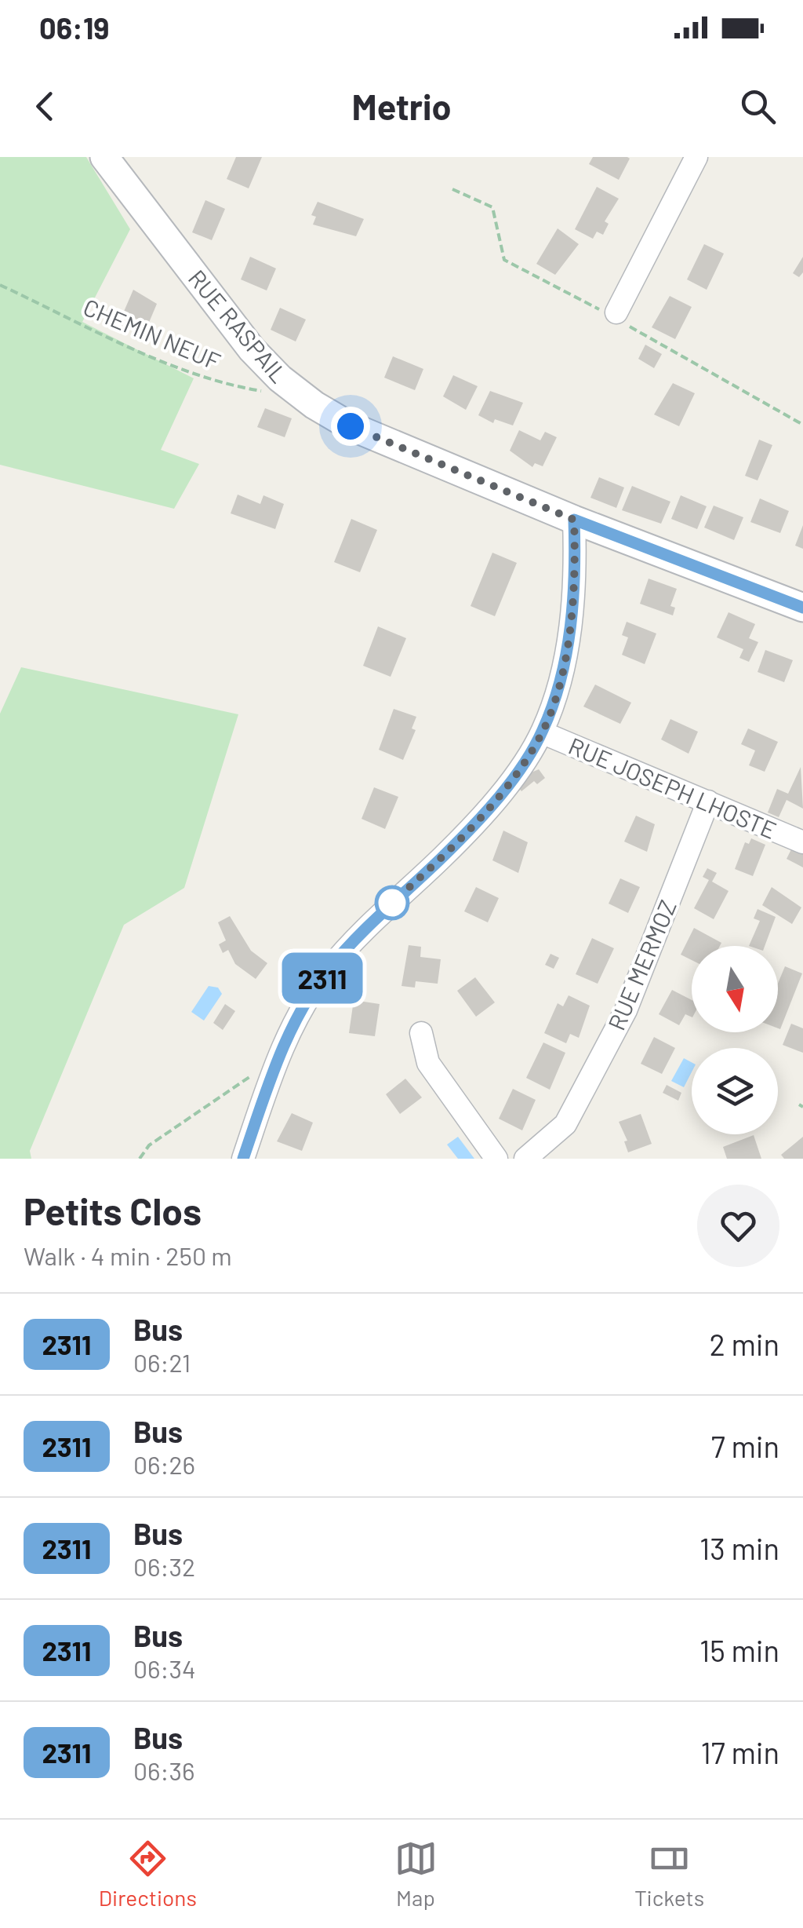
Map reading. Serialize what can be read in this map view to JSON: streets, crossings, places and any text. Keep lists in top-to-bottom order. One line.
{"streets":{"street":["RUE RASPAIL","RUE JOSEPH LHOSTE","RUE MERMOZ"],"path":["CHEMIN NEUF"]},"crossings":[["RUE RASPAIL","CHEMIN NEUF"],["RUE JOSEPH LHOSTE","RUE MERMOZ"]],"lines":["bus line 2311"],"north":"bottom","page":{"status":"06:19","header":"Metrio","on_map":"2311","heading":["Petits Clos","Walk · 4 min · 250 m"],"list":[{"mark":"2311","name":"Bus","note":"06:21","value":"2 min"},{"mark":"2311","name":"Bus","note":"06:26","value":"7 min"},{"mark":"2311","name":"Bus","note":"06:32","value":"13 min"},{"mark":"2311","name":"Bus","note":"06:34","value":"15 min"},{"mark":"2311","name":"Bus","note":"06:36","value":"17 min"}],"tabs":["Directions","Map","Tickets"]}}
